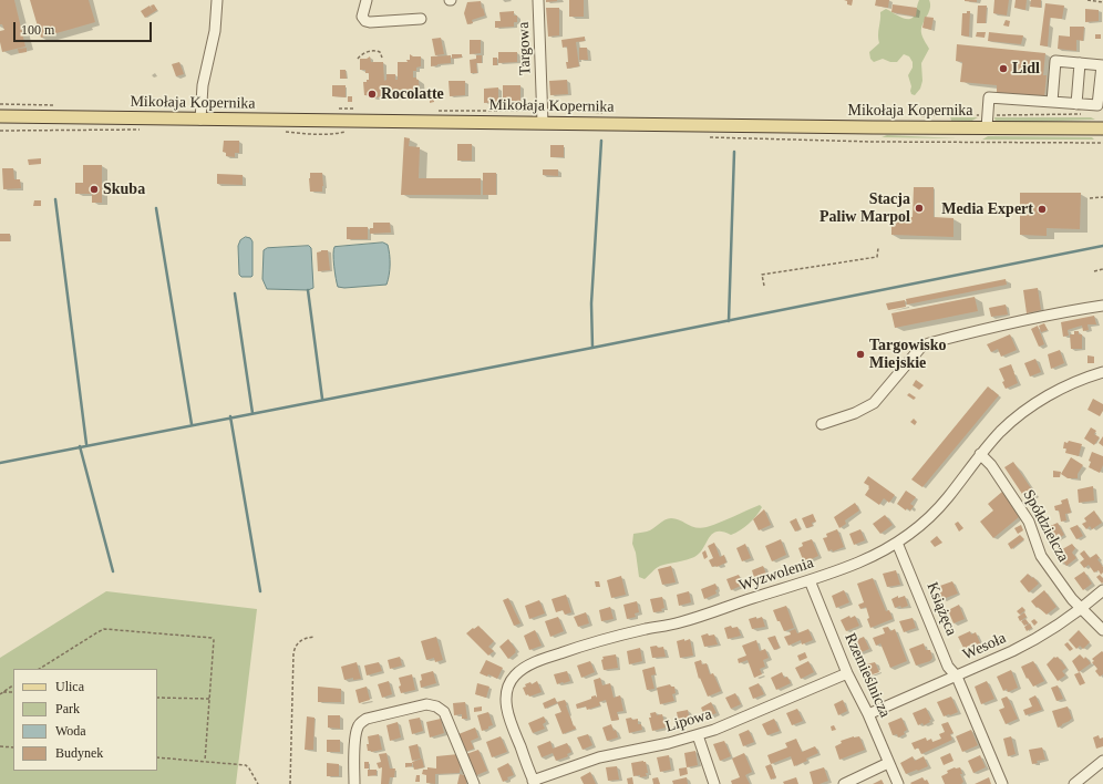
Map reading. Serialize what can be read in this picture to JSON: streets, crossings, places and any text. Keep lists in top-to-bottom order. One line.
{"streets":{"main road":["Mikołaja Kopernika"],"street":["Targowa","Spółdzielcza","Wyzwolenia","Książęca","Wesoła","Rzemieślnicza","Lipowa"]},"crossings":[["Targowa","Mikołaja Kopernika"],["Spółdzielcza","Wyzwolenia"],["Spółdzielcza","Wesoła"],["Wyzwolenia","Książęca"],["Wyzwolenia","Rzemieślnicza"],["Wyzwolenia","Lipowa"],["Książęca","Wesoła"],["Wesoła","Rzemieślnicza"],["Rzemieślnicza","Lipowa"]],"places":["Lidl","Rocolatte","Skuba","Stacja Paliw Marpol","Media Expert","Targowisko Miejskie"],"legend":["Ulica","Park","Woda","Budynek"],"scale_bar":"100 m"}
